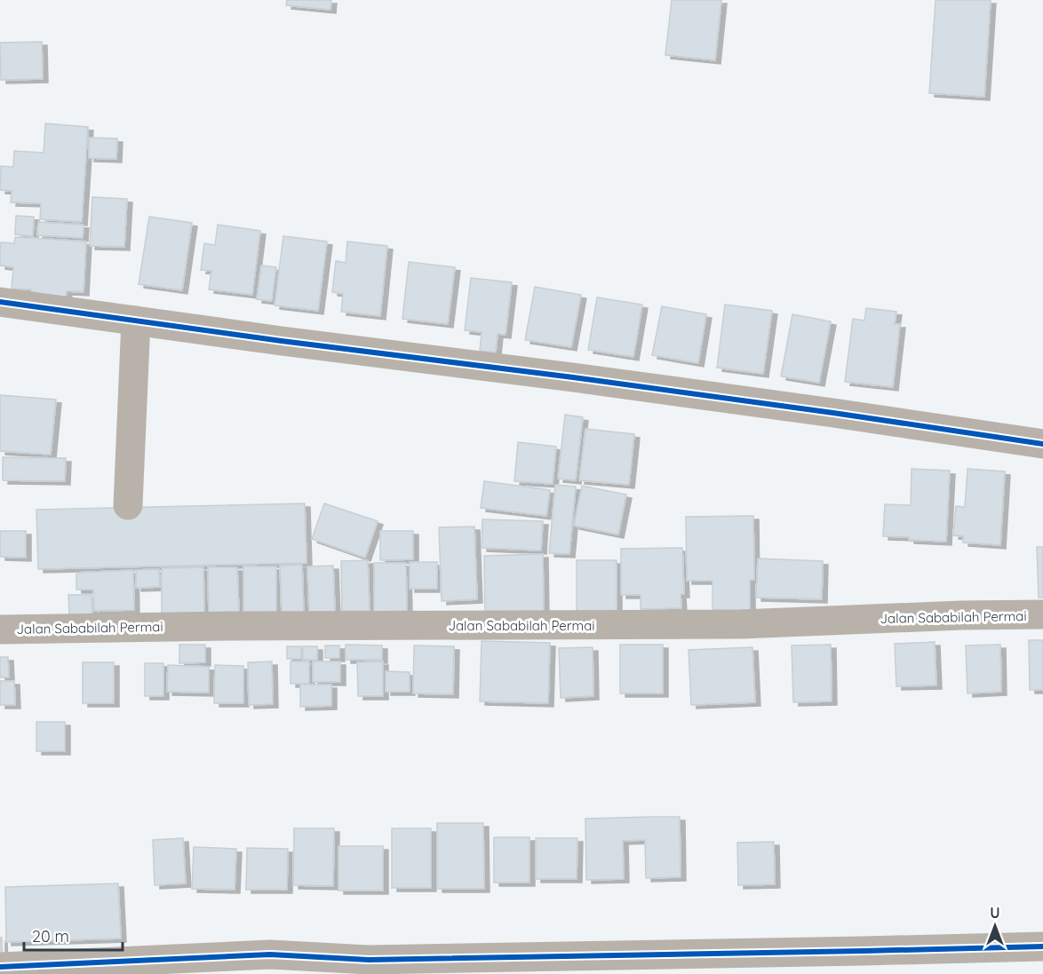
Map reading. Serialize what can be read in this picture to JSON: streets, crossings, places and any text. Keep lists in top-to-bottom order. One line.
{"streets":{"street":["Jalan Sababilah Permai"]},"scale_bar":"20 m","north":"top"}
